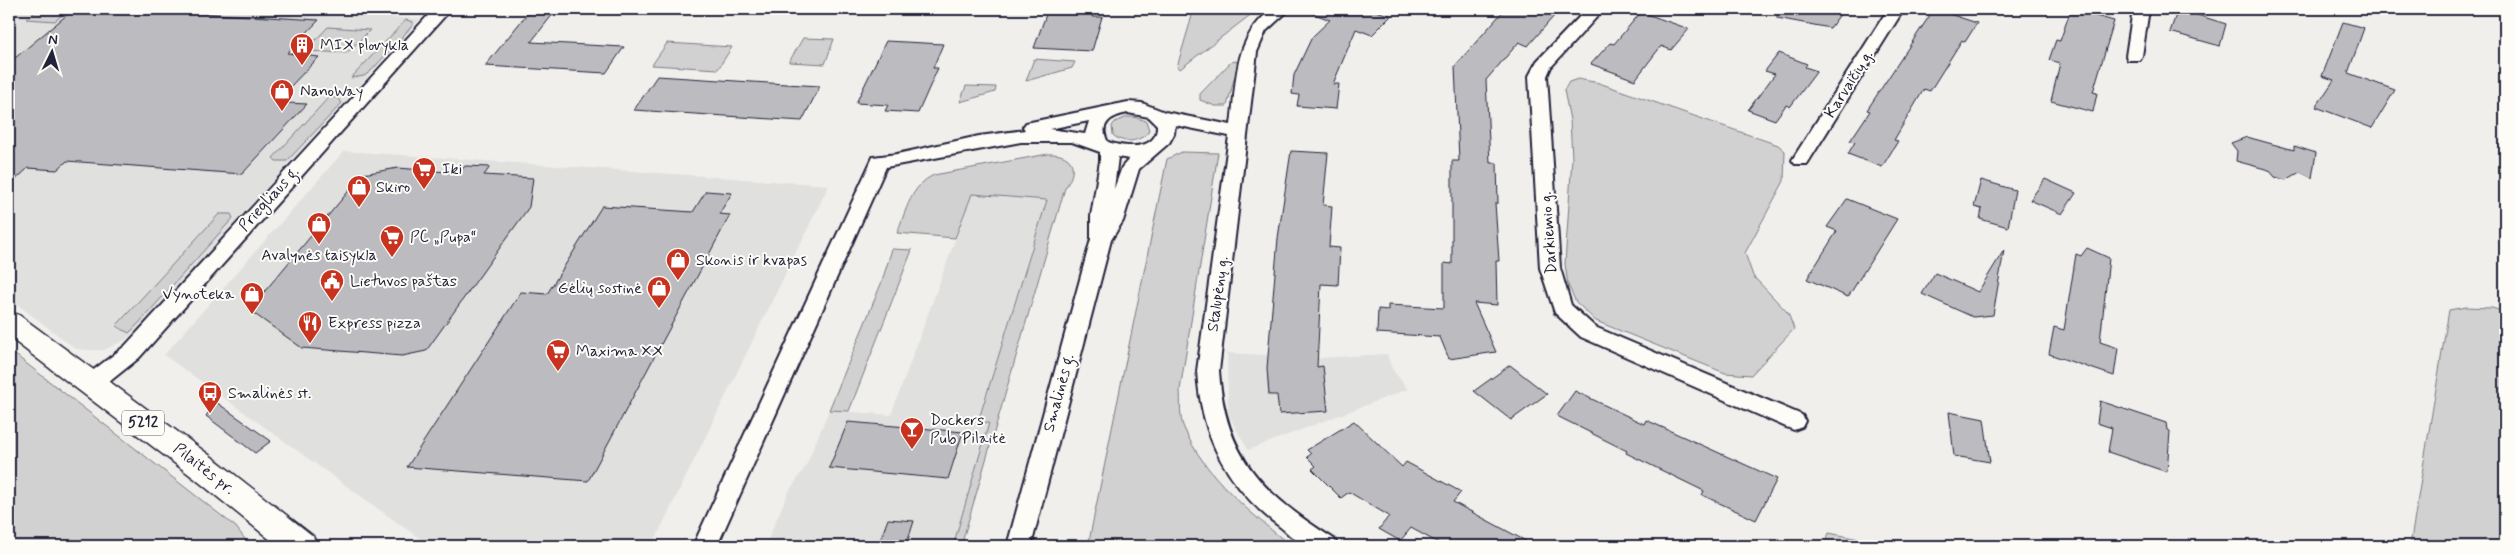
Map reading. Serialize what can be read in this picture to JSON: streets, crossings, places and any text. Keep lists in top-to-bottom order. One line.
{"streets":{"main road":["5212","Pilaitės pr."],"street":["Karvaičių g.","Priegliaus g.","Darkiemio g.","Stalupėnų g.","Smalinės g."]},"crossings":[["Priegliaus g.","Pilaitės pr."]],"places":{"building":["MIX plovykla"],"shop":["NanoWay","Skiro","Avalynės taisykla","Skonis ir kvapas","Gėlių sostinė","Vynoteka"],"supermarket":["Iki","PC „Pupa“","Maxima XX"],"public building":["Lietuvos paštas"],"restaurant":["Express pizza"],"bus stop":["Smalinės st."],"bar":["Dockers Pub Pilaitė"]},"north":"top"}
